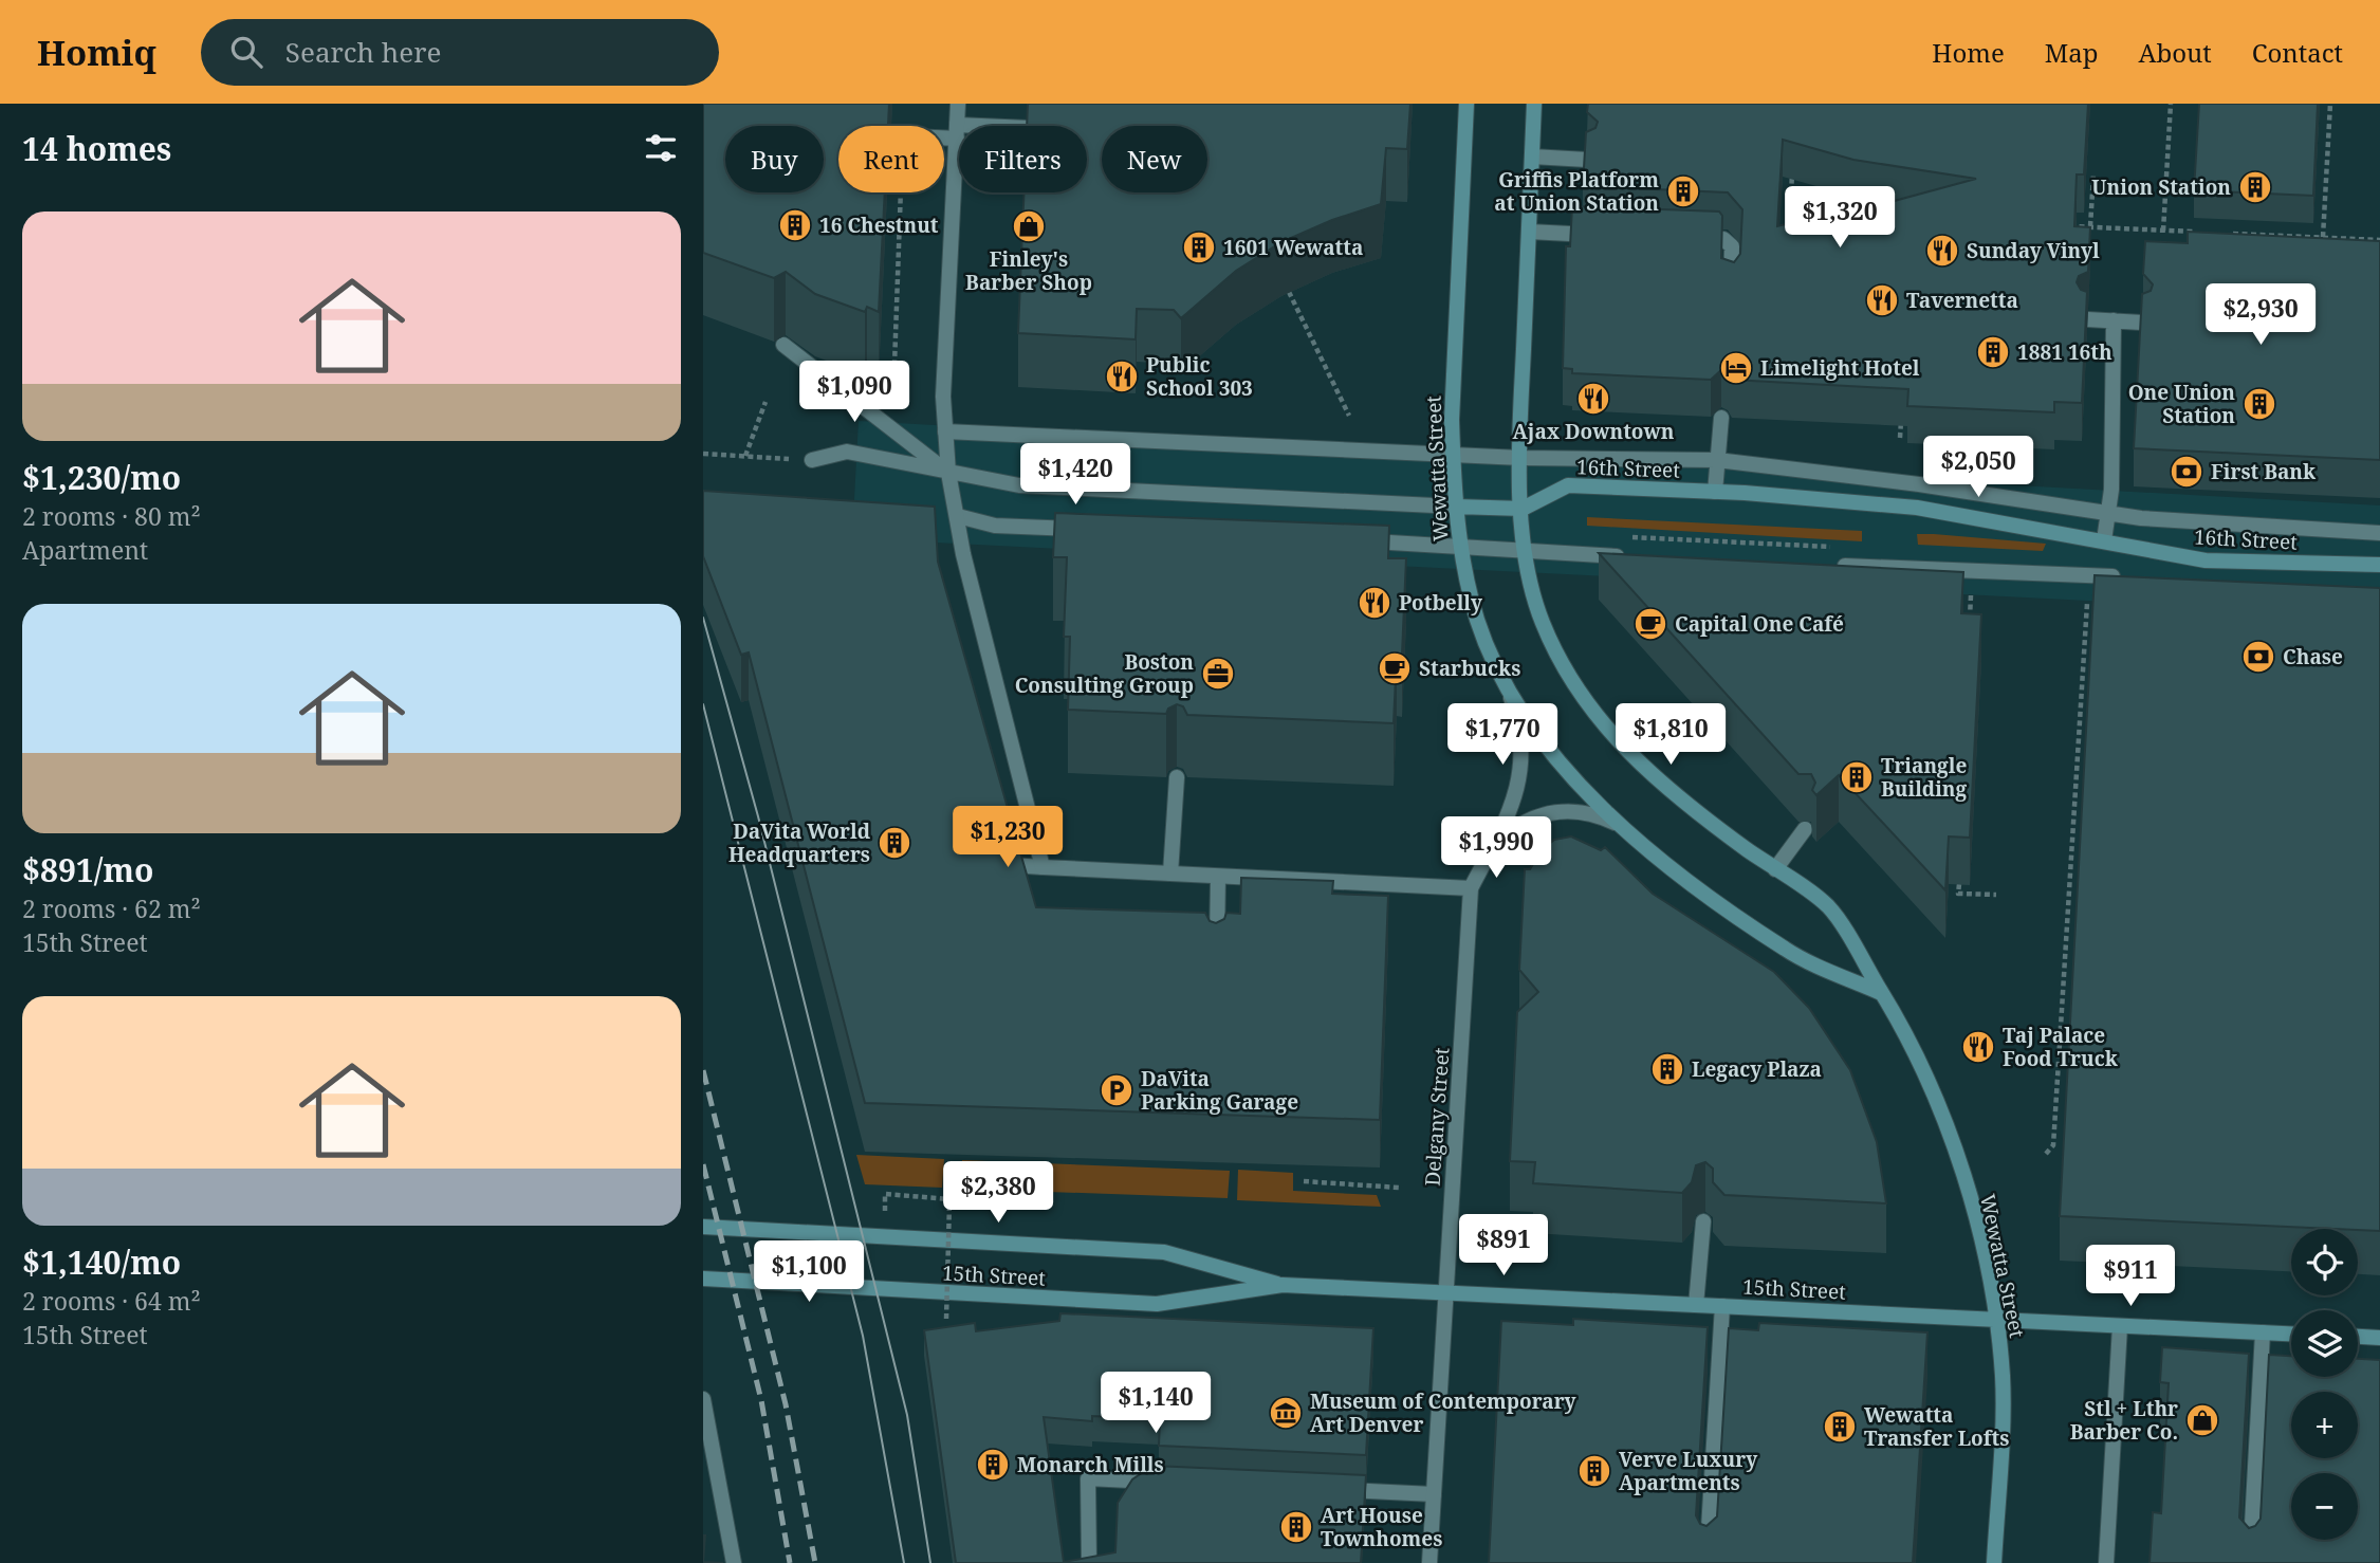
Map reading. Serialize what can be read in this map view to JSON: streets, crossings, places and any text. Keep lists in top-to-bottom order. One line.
{"streets":{"street":["Wewatta Street","16th Street","Delgany Street","15th Street"]},"crossings":[["Wewatta Street","16th Street"],["Wewatta Street","Delgany Street"],["Wewatta Street","15th Street"],["Delgany Street","15th Street"]],"places":{"building":["Union Station","Griffis Platform at Union Station","16 Chestnut","1601 Wewatta","1881 16th","One Union Station","Triangle Building","DaVita World Headquarters","Legacy Plaza","Wewatta Transfer Lofts","Monarch Mills","Verve Luxury Apartments","Art House Townhomes"],"shop":["Finley's Barber Shop","Stl + Lthr Barber Co."],"restaurant":["Sunday Vinyl","Tavernetta","Public School 303","Ajax Downtown","Potbelly","Taj Palace Food Truck"],"hotel":["Limelight Hotel"],"bank":["First Bank","Chase"],"cafe":["Capital One Café","Starbucks"],"office":["Boston Consulting Group"],"parking":["DaVita Parking Garage"],"museum":["Museum of Contemporary Art Denver"]},"page":{"header":"Homiq","search":"Search here","nav":["Home","Map","About","Contact"],"heading":"14 homes","chip":["Buy","Rent","Filters","New"],"price":["$1,320","$2,930","$1,090","$2,050","$1,420","$1,770","$1,810","$1,230","$1,990","$2,380","$891","$1,100","$911","$1,140"],"list":[{"name":"$1,230/mo","note":"2 rooms · 80 m² · Apartment"},{"name":"$891/mo","note":"2 rooms · 62 m² · 15th Street"},{"name":"$1,140/mo","note":"2 rooms · 64 m² · 15th Street"}],"map_buttons":["+","−"]}}
